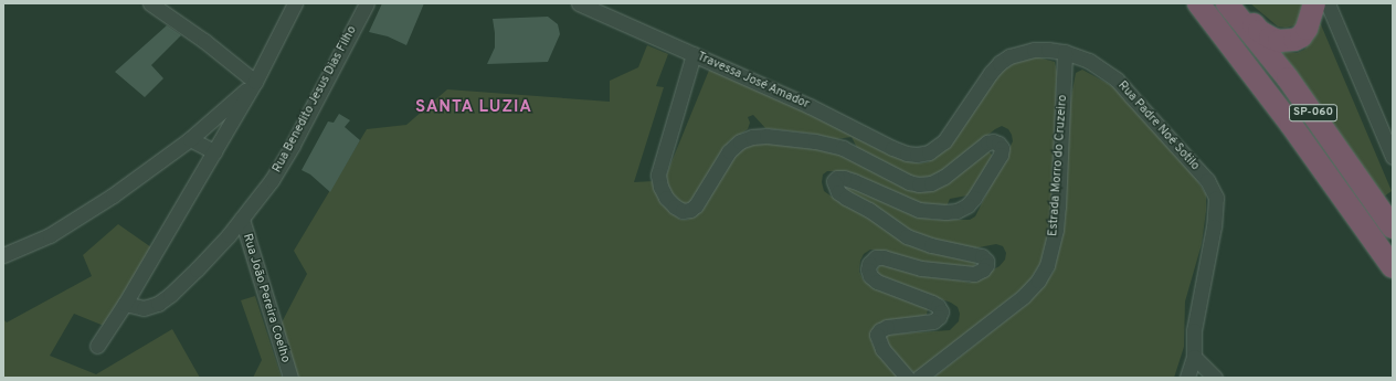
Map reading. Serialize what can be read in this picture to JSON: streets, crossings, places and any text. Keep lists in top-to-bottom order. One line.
{"streets":{"highway":["SP-060"],"street":["Travessa José Amador","Rua Benedito Jesus Dias Filho","Rua Padre Noé Sotilo","Estrada Morro do Cruzeiro","Rua João Pereira Coelho"]},"crossings":[["Travessa José Amador","Rua Padre Noé Sotilo"],["Rua Benedito Jesus Dias Filho","Rua João Pereira Coelho"],["Rua Padre Noé Sotilo","Estrada Morro do Cruzeiro"]],"districts":["SANTA LUZIA"]}
